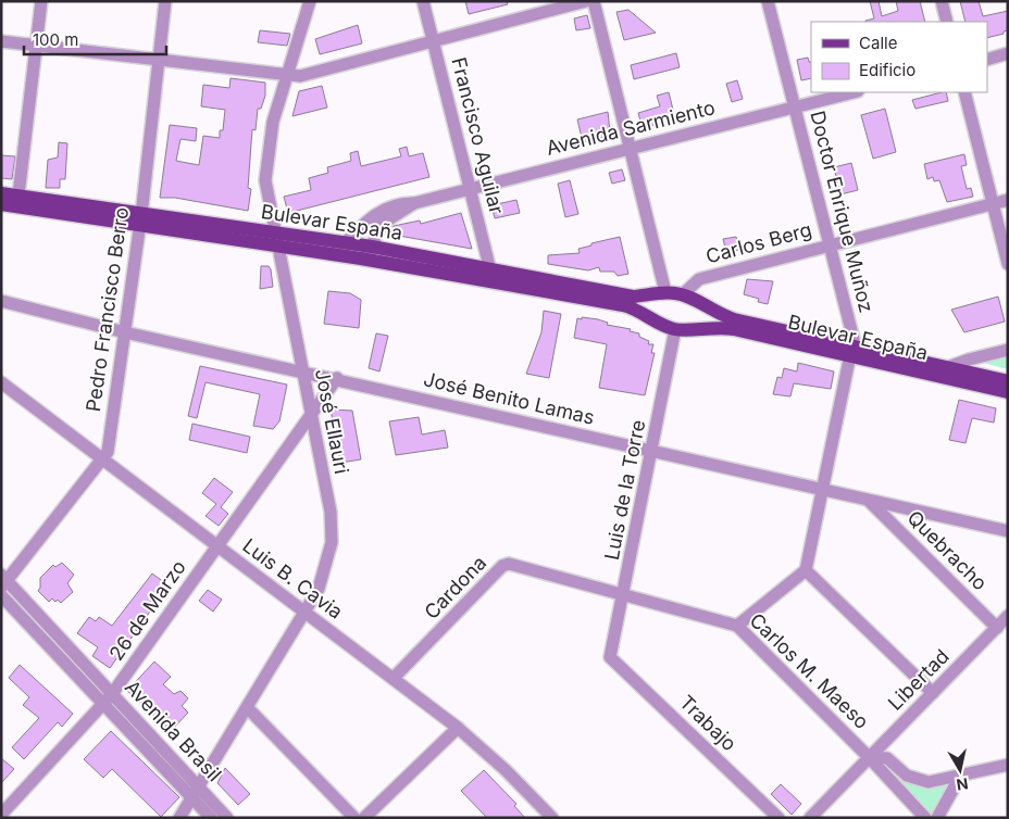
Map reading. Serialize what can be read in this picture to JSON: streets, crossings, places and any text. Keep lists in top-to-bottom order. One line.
{"streets":{"main road":["Bulevar España"],"street":["Avenida Sarmiento","Francisco Aguilar","Doctor Enrique Muñoz","Carlos Berg","Pedro Francisco Berro","José Benito Lamas","José Ellauri","Luis de la Torre","Quebracho","Luis B. Cavia","Cardona","26 de Marzo","Carlos M. Maeso","Libertad","Trabajo","Avenida Brasil"]},"crossings":[["Avenida Sarmiento","Francisco Aguilar"],["Avenida Sarmiento","Doctor Enrique Muñoz"],["Avenida Sarmiento","Bulevar España"],["Francisco Aguilar","Bulevar España"],["Doctor Enrique Muñoz","Bulevar España"],["Doctor Enrique Muñoz","Carlos Berg"],["Doctor Enrique Muñoz","José Benito Lamas"],["Bulevar España","Carlos Berg"],["Bulevar España","Pedro Francisco Berro"],["Bulevar España","José Ellauri"],["Bulevar España","Luis de la Torre"],["Pedro Francisco Berro","José Benito Lamas"],["Pedro Francisco Berro","Luis B. Cavia"],["Pedro Francisco Berro","Avenida Brasil"],["José Benito Lamas","José Ellauri"],["José Benito Lamas","Luis de la Torre"],["José Benito Lamas","Quebracho"],["José Benito Lamas","26 de Marzo"],["José Ellauri","Luis B. Cavia"],["José Ellauri","26 de Marzo"],["José Ellauri","Avenida Brasil"],["Luis de la Torre","Cardona"],["Luis de la Torre","Carlos M. Maeso"],["Luis de la Torre","Trabajo"],["Quebracho","Libertad"],["Luis B. Cavia","Cardona"],["Luis B. Cavia","26 de Marzo"],["Cardona","Carlos M. Maeso"],["26 de Marzo","Avenida Brasil"],["Carlos M. Maeso","Libertad"]],"legend":["Calle","Edificio"],"scale_bar":"100 m","north":"bottom"}
